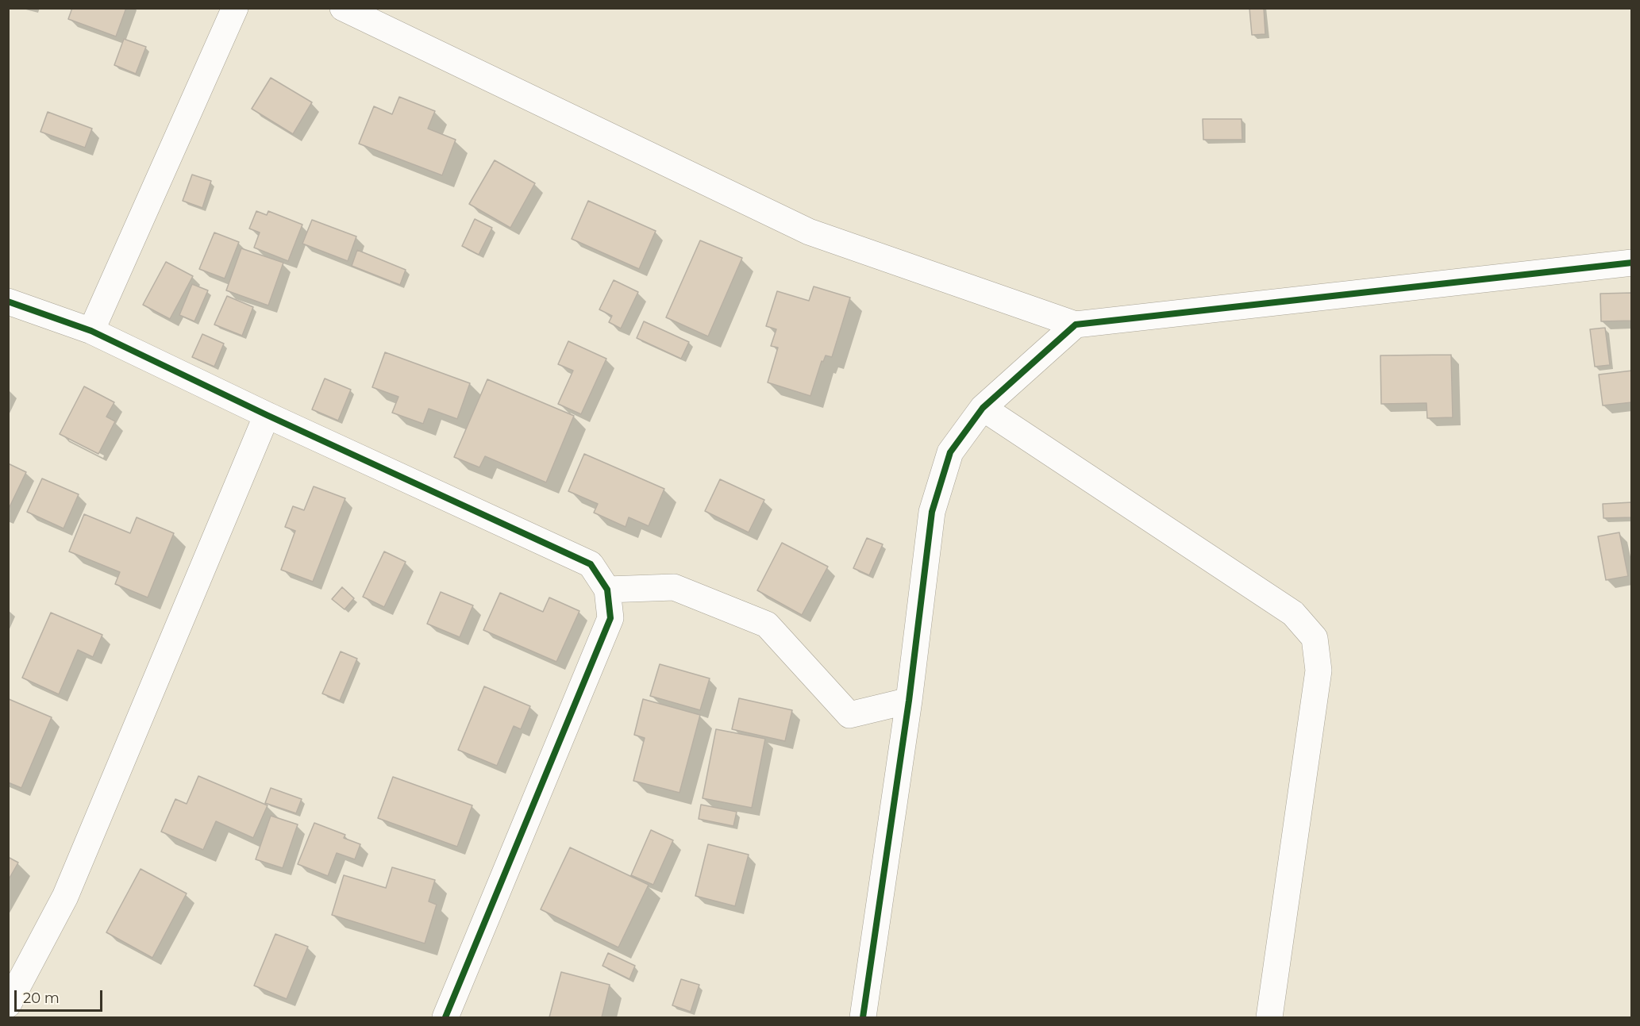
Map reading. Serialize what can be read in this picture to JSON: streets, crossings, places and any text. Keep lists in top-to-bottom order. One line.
{"scale_bar":"20 m"}
